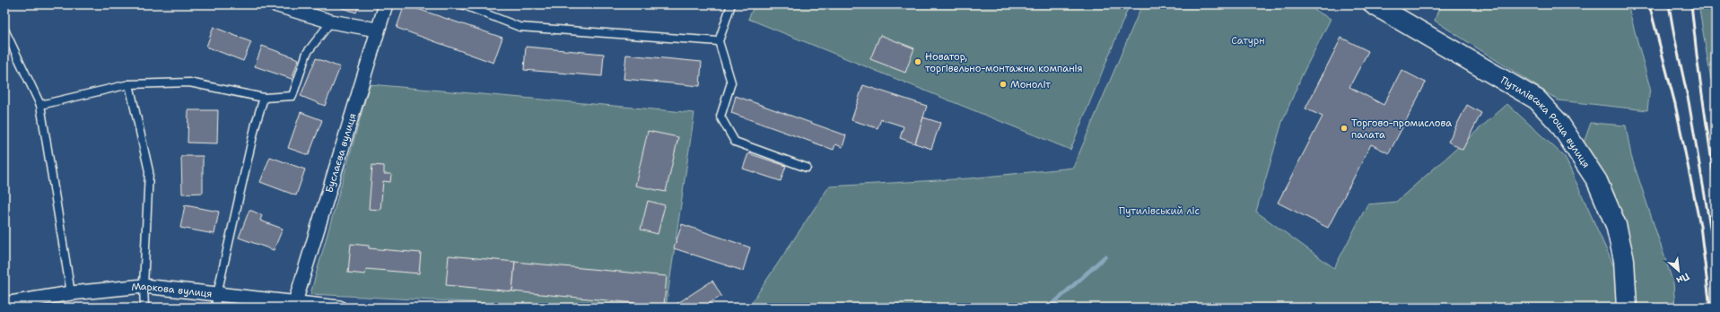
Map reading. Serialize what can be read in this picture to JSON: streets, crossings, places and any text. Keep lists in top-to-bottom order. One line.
{"streets":{"street":["Путилівська Роща вулиця","Буслаєва вулиця","Маркова вулиця"]},"crossings":[["Буслаєва вулиця","Маркова вулиця"]],"parks":["Сатурн","Путилівський ліс"],"places":["Новатор, торгівельно-монтажна компанія","Моноліт","Торгово-промислова палата"],"north":"bottom right"}
